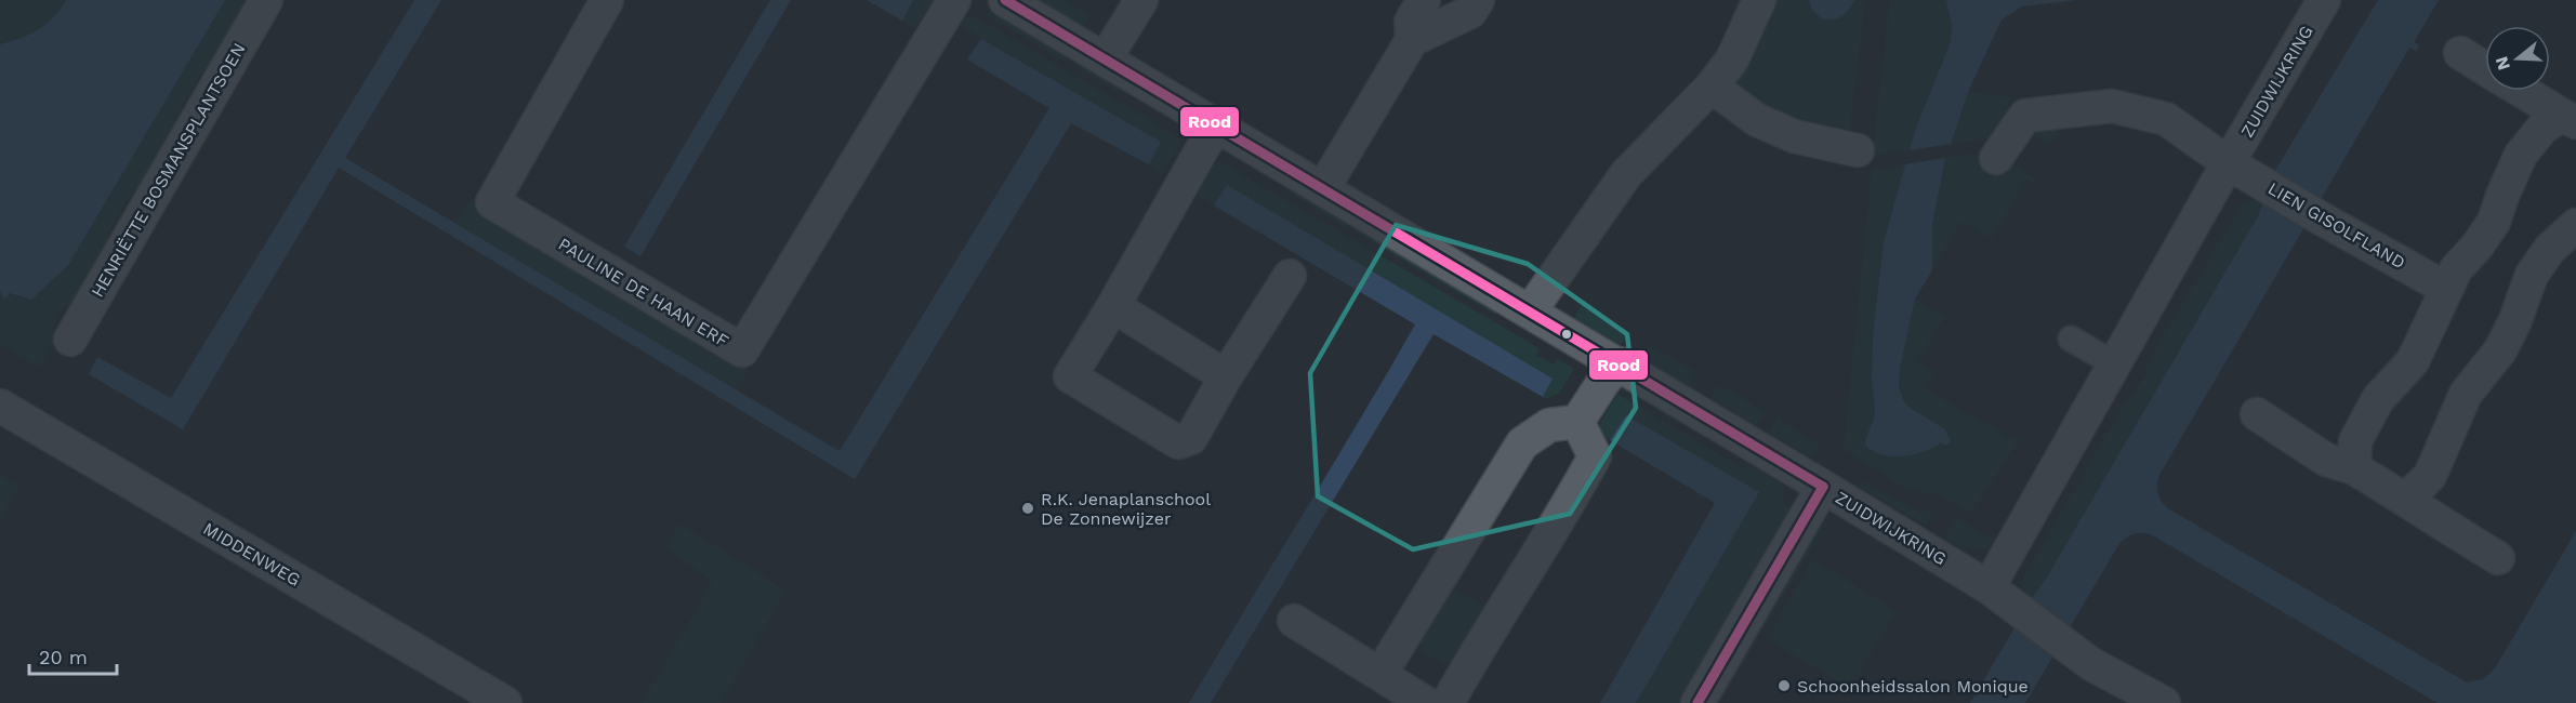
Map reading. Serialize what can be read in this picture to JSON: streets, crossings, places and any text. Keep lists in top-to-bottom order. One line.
{"streets":{"street":["ZUIDWIJKRING","HENRIËTTE BOSMANSPLANTSOEN","LIEN GISOLFLAND","PAULINE DE HAAN ERF","MIDDENWEG"]},"crossings":[["ZUIDWIJKRING","LIEN GISOLFLAND"]],"places":["R.K. Jenaplanschool De Zonnewijzer","Schoonheidssalon Monique"],"lines":["transit line Rood"],"scale_bar":"20 m","north":"left"}
